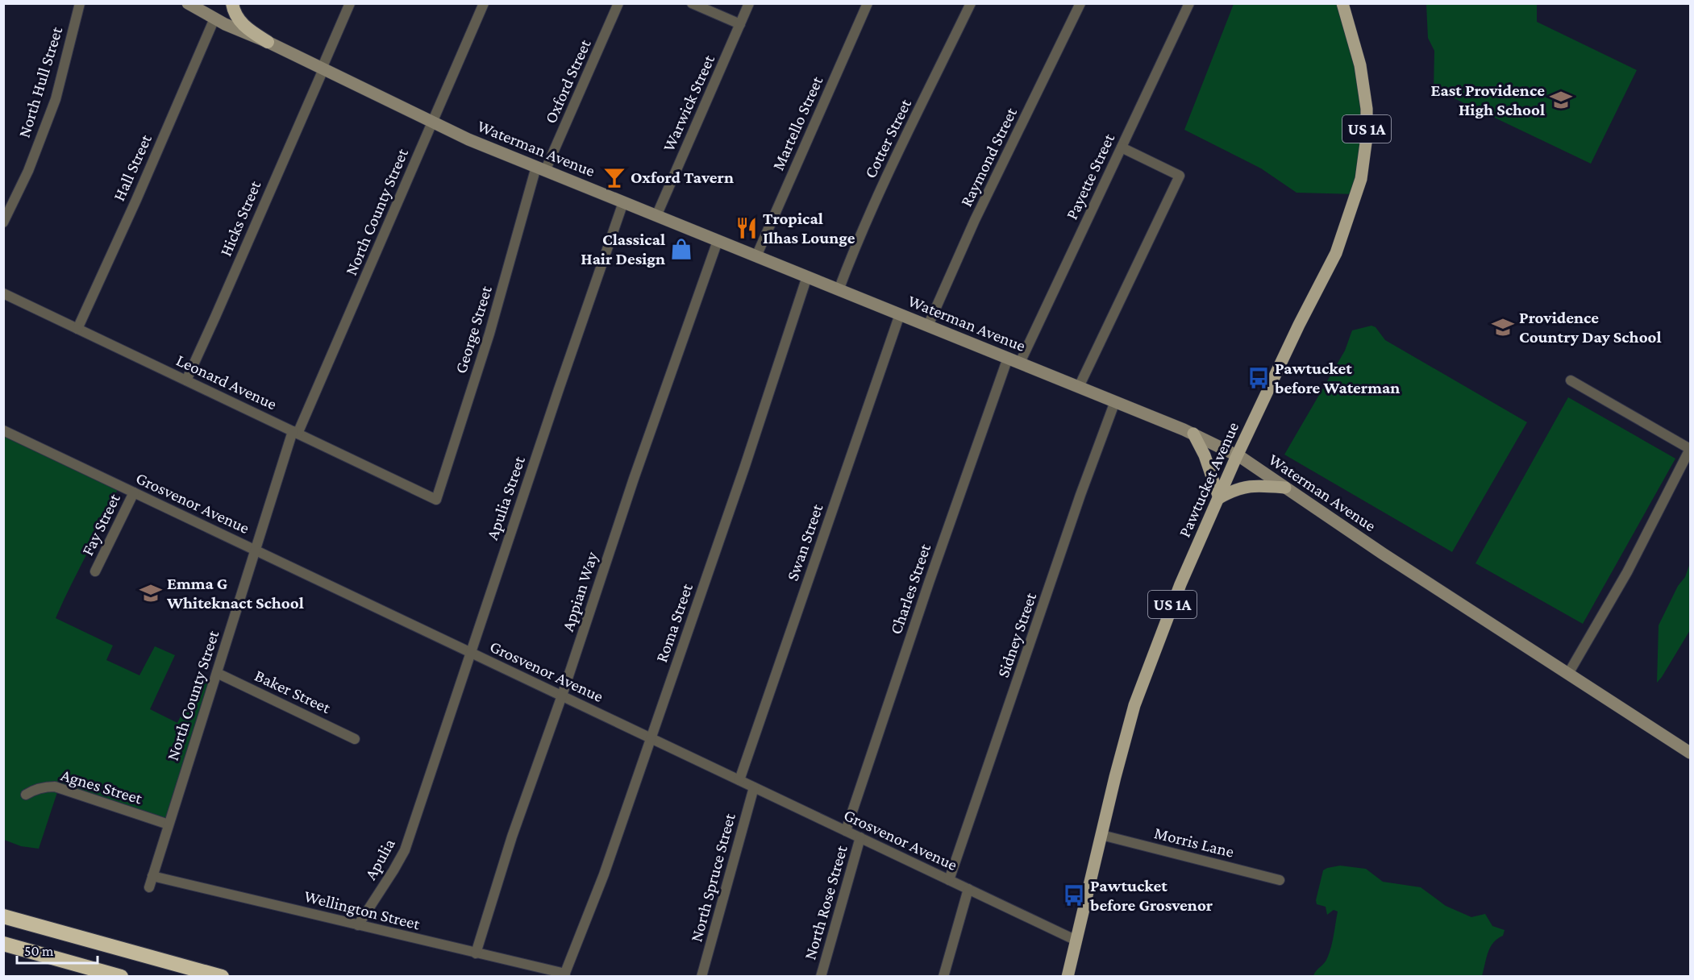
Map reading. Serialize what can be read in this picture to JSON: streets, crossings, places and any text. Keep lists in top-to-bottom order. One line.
{"streets":{"main road":["US 1A","Waterman Avenue","Pawtucket Avenue"],"street":["Oxford Street","North Hull Street","Warwick Street","Martello Street","Cotter Street","Raymond Street","Hall Street","Payette Street","North County Street","Hicks Street","George Street","Leonard Avenue","Apulia Street","Grosvenor Avenue","Fay Street","Swan Street","Charles Street","Appian Way","Roma Street","Sidney Street","Baker Street","Agnes Street","Morris Lane","Apulia","North Spruce Street","North Rose Street","Wellington Street"]},"crossings":[["Oxford Street","Waterman Avenue"],["Oxford Street","George Street"],["Warwick Street","Waterman Avenue"],["Martello Street","Waterman Avenue"],["Cotter Street","Waterman Avenue"],["Waterman Avenue","Raymond Street"],["Waterman Avenue","Hall Street"],["Waterman Avenue","Payette Street"],["Waterman Avenue","North County Street"],["Waterman Avenue","Hicks Street"],["Waterman Avenue","George Street"],["Waterman Avenue","Pawtucket Avenue"],["Waterman Avenue","Apulia Street"],["Waterman Avenue","Swan Street"],["Waterman Avenue","Charles Street"],["Waterman Avenue","Appian Way"],["Waterman Avenue","Roma Street"],["Waterman Avenue","Sidney Street"],["Hall Street","Leonard Avenue"],["North County Street","Leonard Avenue"],["North County Street","Grosvenor Avenue"],["North County Street","Baker Street"],["North County Street","Agnes Street"],["North County Street","Wellington Street"],["Hicks Street","Leonard Avenue"],["George Street","Leonard Avenue"],["Pawtucket Avenue","Grosvenor Avenue"],["Pawtucket Avenue","Morris Lane"],["Apulia Street","Grosvenor Avenue"],["Apulia Street","Apulia"],["Grosvenor Avenue","Fay Street"],["Grosvenor Avenue","Swan Street"],["Grosvenor Avenue","Charles Street"],["Grosvenor Avenue","Appian Way"],["Grosvenor Avenue","Roma Street"],["Grosvenor Avenue","Sidney Street"],["Grosvenor Avenue","North Spruce Street"],["Grosvenor Avenue","North Rose Street"],["Appian Way","Wellington Street"],["Roma Street","Wellington Street"],["Apulia","Wellington Street"]],"places":{"school or university":["East Providence High School","Providence Country Day School","Emma G Whiteknact School"],"bar":["Oxford Tavern"],"restaurant":["Tropical Ilhas Lounge"],"shop":["Classical Hair Design"],"bus stop":["Pawtucket before Waterman","Pawtucket before Grosvenor"]},"scale_bar":"50 m"}
